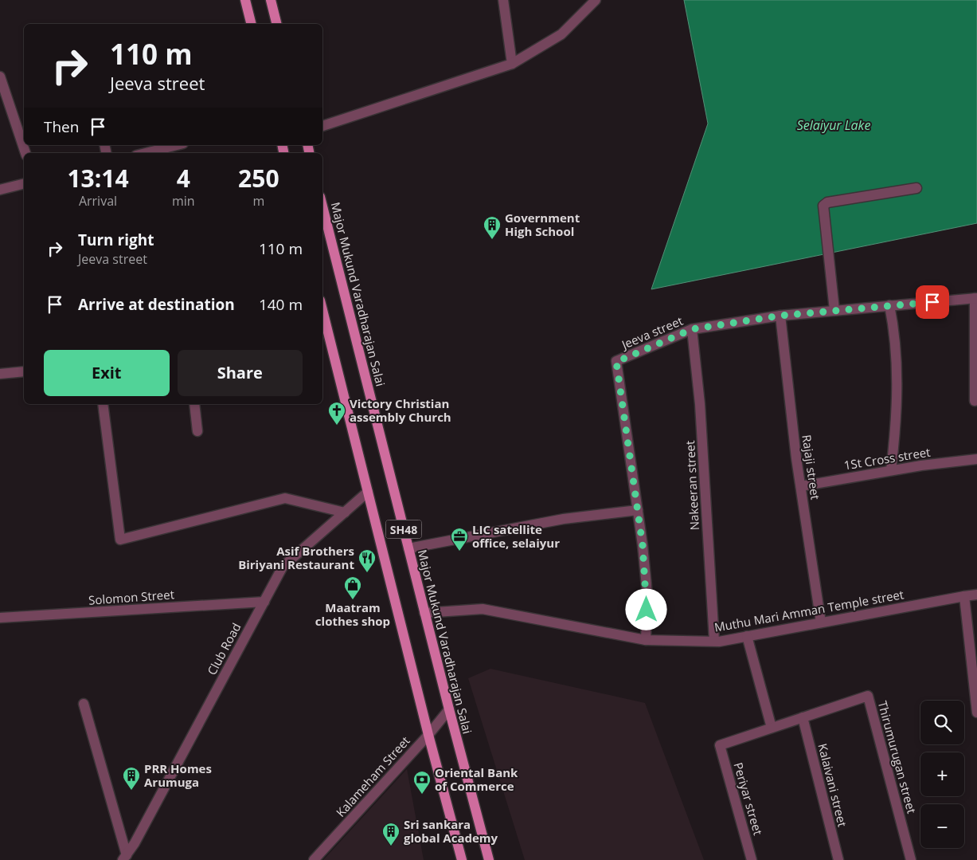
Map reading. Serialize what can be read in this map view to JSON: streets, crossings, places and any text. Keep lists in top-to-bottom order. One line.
{"streets":{"main road":["Major Mukund Varadharajan Salai","SH48"],"street":["Jeeva street","1St Cross street","Rajaji street","Nakeeran street","Solomon Street","Muthu Mari Amman Temple street","Club Road","Thirumurugan street","Kalameham Street","Kalaivani street","Periyar street"]},"crossings":[["Major Mukund Varadharajan Salai","Muthu Mari Amman Temple street"],["Major Mukund Varadharajan Salai","Kalameham Street"],["Jeeva street","Rajaji street"],["Jeeva street","Nakeeran street"],["Jeeva street","Muthu Mari Amman Temple street"],["1St Cross street","Rajaji street"],["Rajaji street","Muthu Mari Amman Temple street"],["Nakeeran street","Muthu Mari Amman Temple street"],["SH48","Club Road"],["SH48","Kalameham Street"],["Solomon Street","Club Road"],["Thirumurugan street","Kalaivani street"],["Thirumurugan street","Periyar street"]],"water":["Selaiyur Lake"],"places":{"building":["Government High School","PRR Homes Arumuga","Sri sankara global Academy"],"church":["Victory Christian assembly Church"],"office":["LIC satellite office, selaiyur"],"restaurant":["Asif Brothers Biriyani Restaurant"],"shop":["Maatram clothes shop"],"bank":["Oriental Bank of Commerce"]},"page":{"turn":["110 m","Jeeva street"],"then":"Then","eta":["13:14","Arrival","4","min","250","m"],"list":[{"name":"Turn right","note":"Jeeva street","value":"110 m"},{"name":"Arrive at destination","value":"140 m"}],"buttons":["Exit","Share"],"map_buttons":["+","−"]}}
